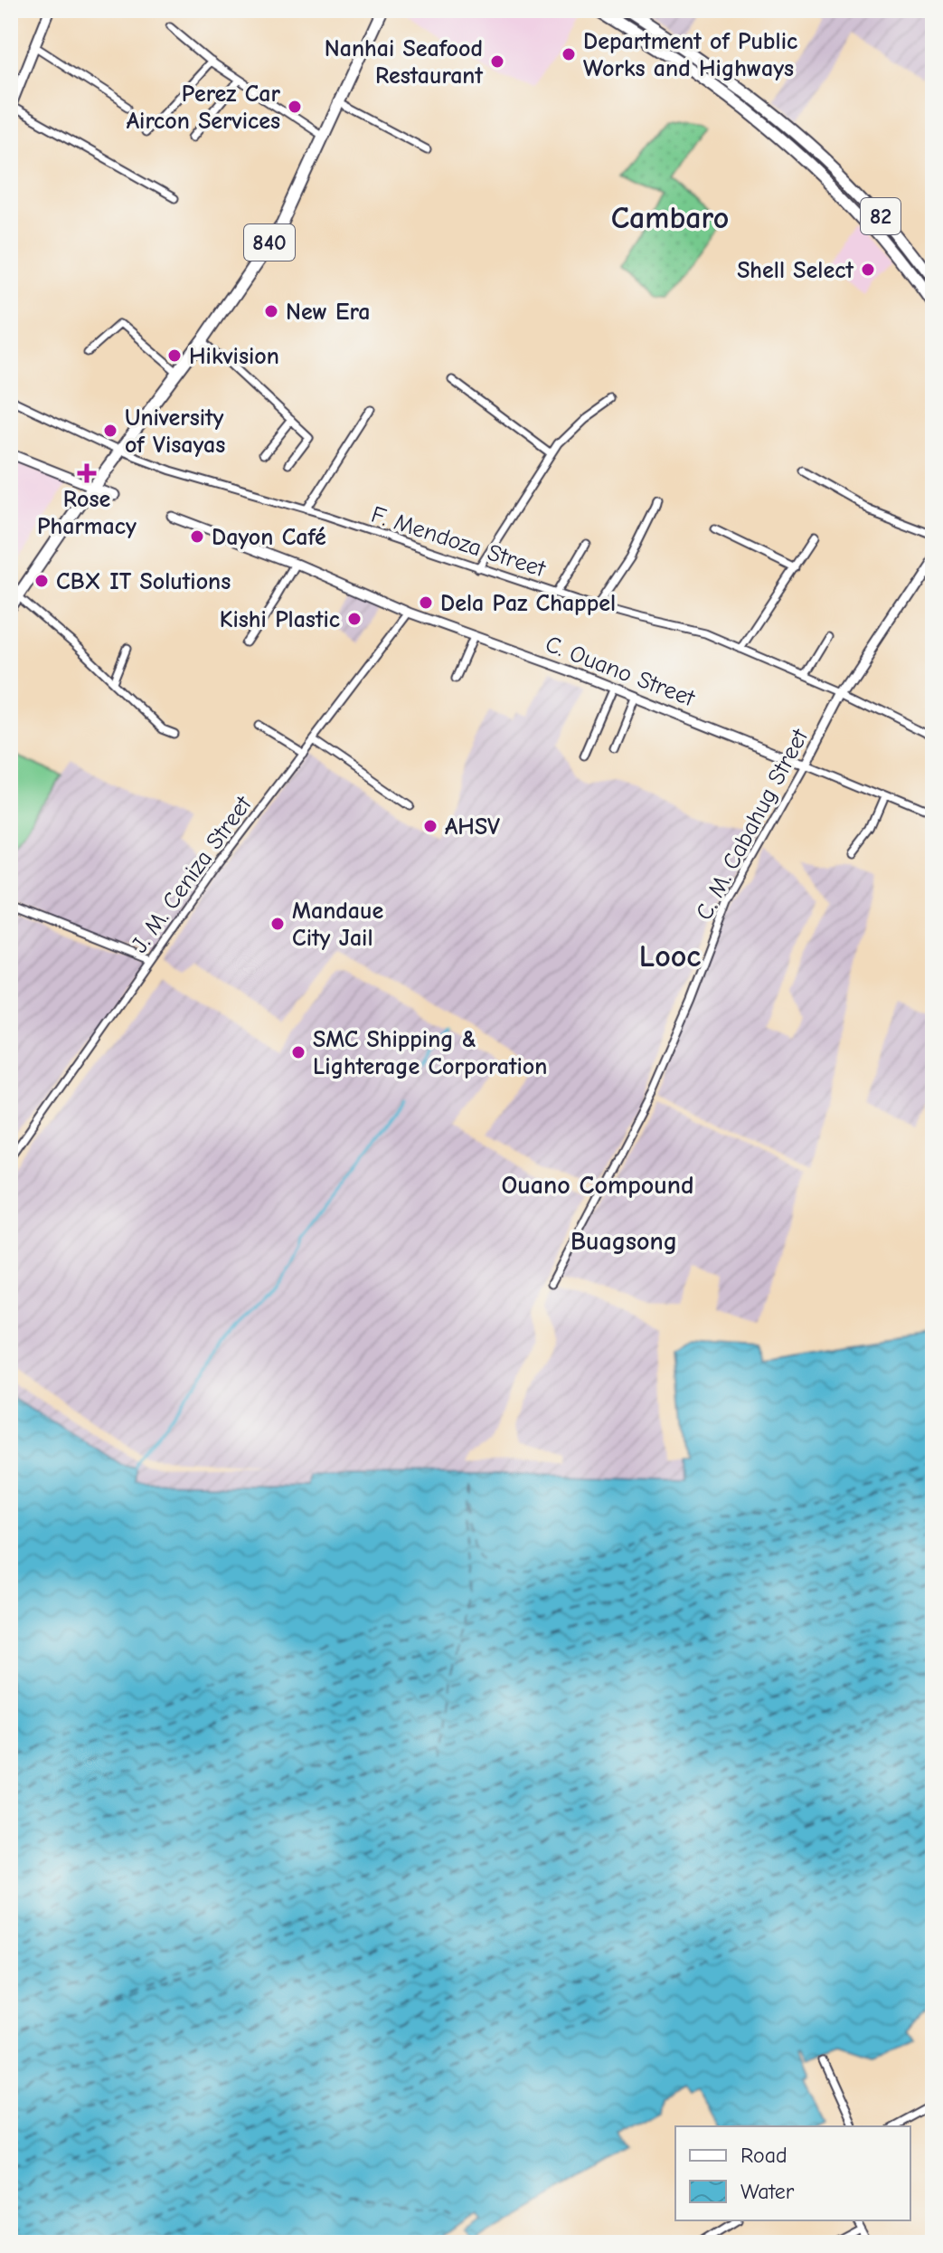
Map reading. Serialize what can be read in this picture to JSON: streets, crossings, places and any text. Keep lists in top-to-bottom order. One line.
{"streets":{"main road":["82","840"],"street":["F. Mendoza Street","C. Ouano Street","C. M. Cabahug Street","J. M. Ceniza Street"]},"crossings":[["840","F. Mendoza Street"],["F. Mendoza Street","C. M. Cabahug Street"],["C. Ouano Street","C. M. Cabahug Street"],["C. Ouano Street","J. M. Ceniza Street"]],"districts":["Cambaro","Looc","Ouano Compound","Buagsong"],"places":{"other":["Department of Public Works and Highways","Nanhai Seafood Restaurant","Perez Car Aircon Services","Shell Select","New Era","Hikvision","University of Visayas","Dayon Café","CBX IT Solutions","Dela Paz Chappel","Kishi Plastic","AHSV","Mandaue City Jail","SMC Shipping & Lighterage Corporation"],"health":["Rose Pharmacy"]},"legend":["Road","Water"]}
